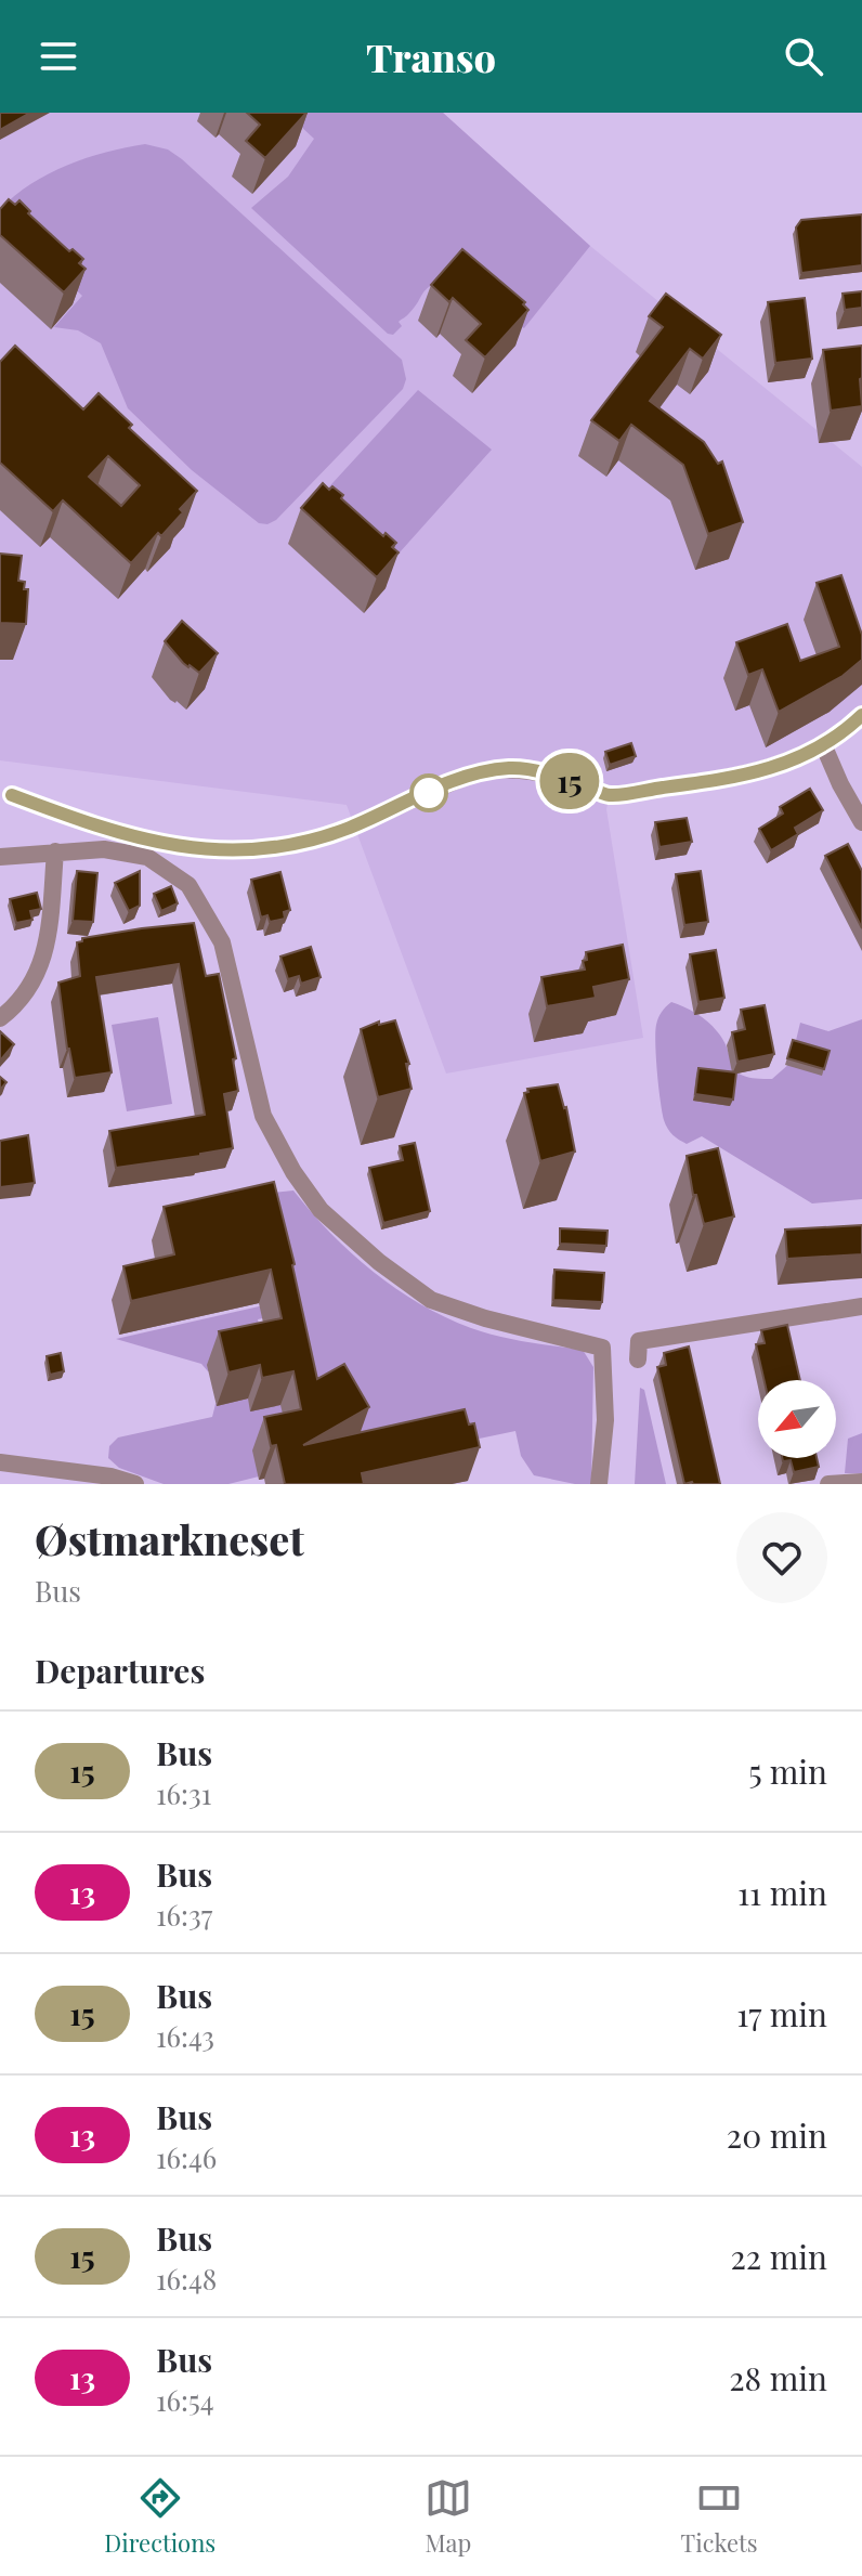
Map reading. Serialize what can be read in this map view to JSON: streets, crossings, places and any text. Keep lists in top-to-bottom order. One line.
{"lines":["bus line 15"],"north":"bottom left","page":{"header":"Transo","on_map":"15","heading":[["Østmarkneset","Bus"],"Departures"],"list":[{"mark":"15","name":"Bus","note":"16:31","value":"5 min"},{"mark":"13","name":"Bus","note":"16:37","value":"11 min"},{"mark":"15","name":"Bus","note":"16:43","value":"17 min"},{"mark":"13","name":"Bus","note":"16:46","value":"20 min"},{"mark":"15","name":"Bus","note":"16:48","value":"22 min"},{"mark":"13","name":"Bus","note":"16:54","value":"28 min"}],"tabs":["Directions","Map","Tickets"]}}
